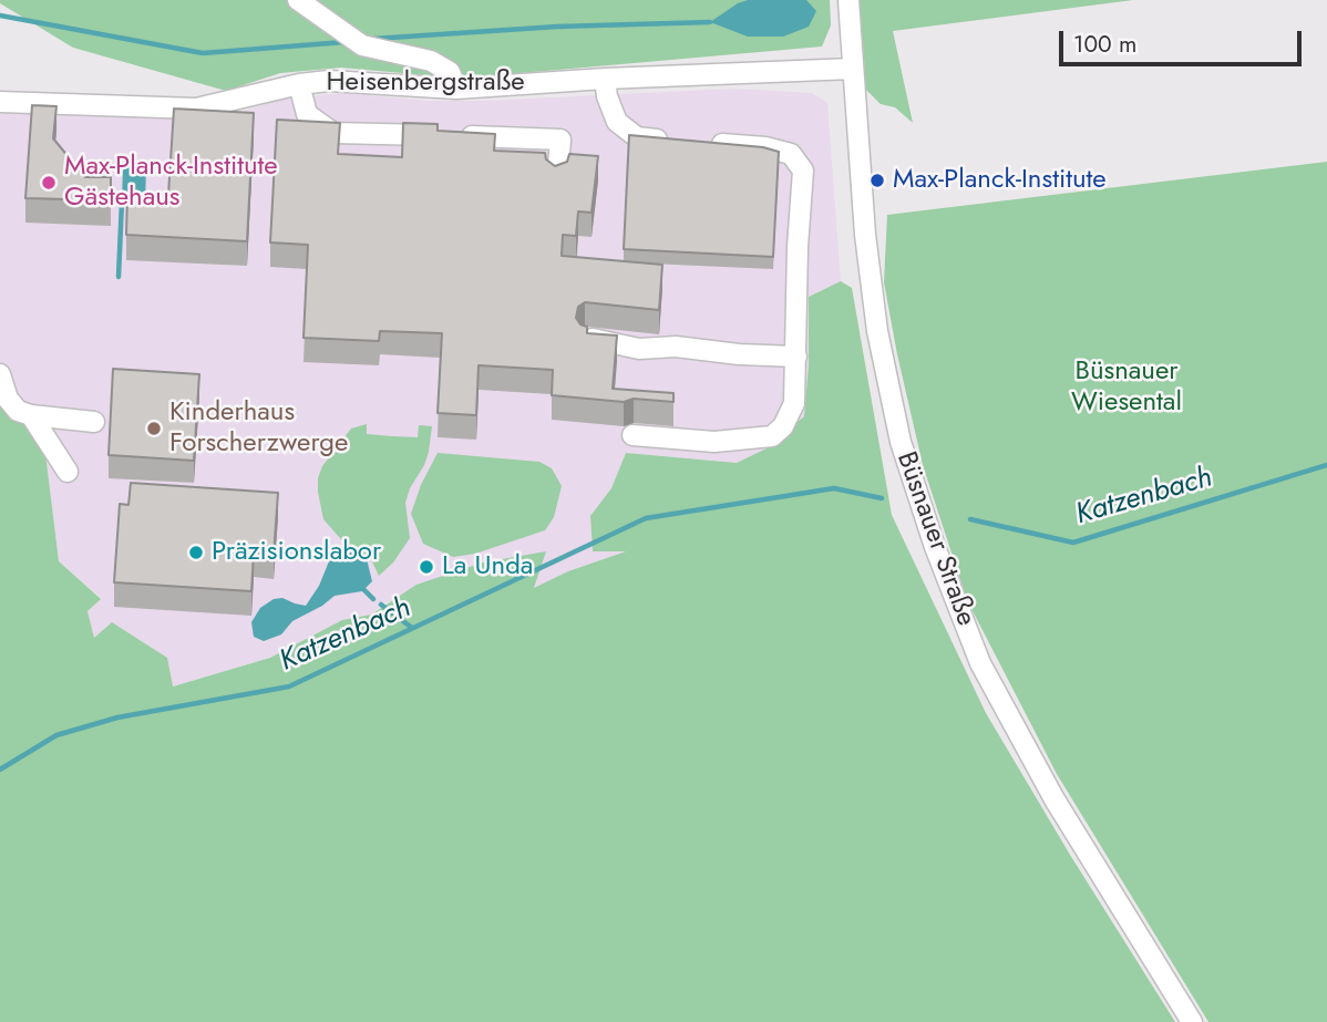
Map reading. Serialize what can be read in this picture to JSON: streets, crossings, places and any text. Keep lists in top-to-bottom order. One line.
{"streets":{"street":["Heisenbergstraße","Büsnauer Straße"]},"crossings":[["Heisenbergstraße","Büsnauer Straße"]],"water":["Katzenbach"],"parks":["Büsnauer Wiesental"],"places":["Max-Planck-Institute","Max-Planck-Institute Gästehaus","Kinderhaus Forscherzwerge","Präzisionslabor","La Unda"],"scale_bar":"100 m"}
